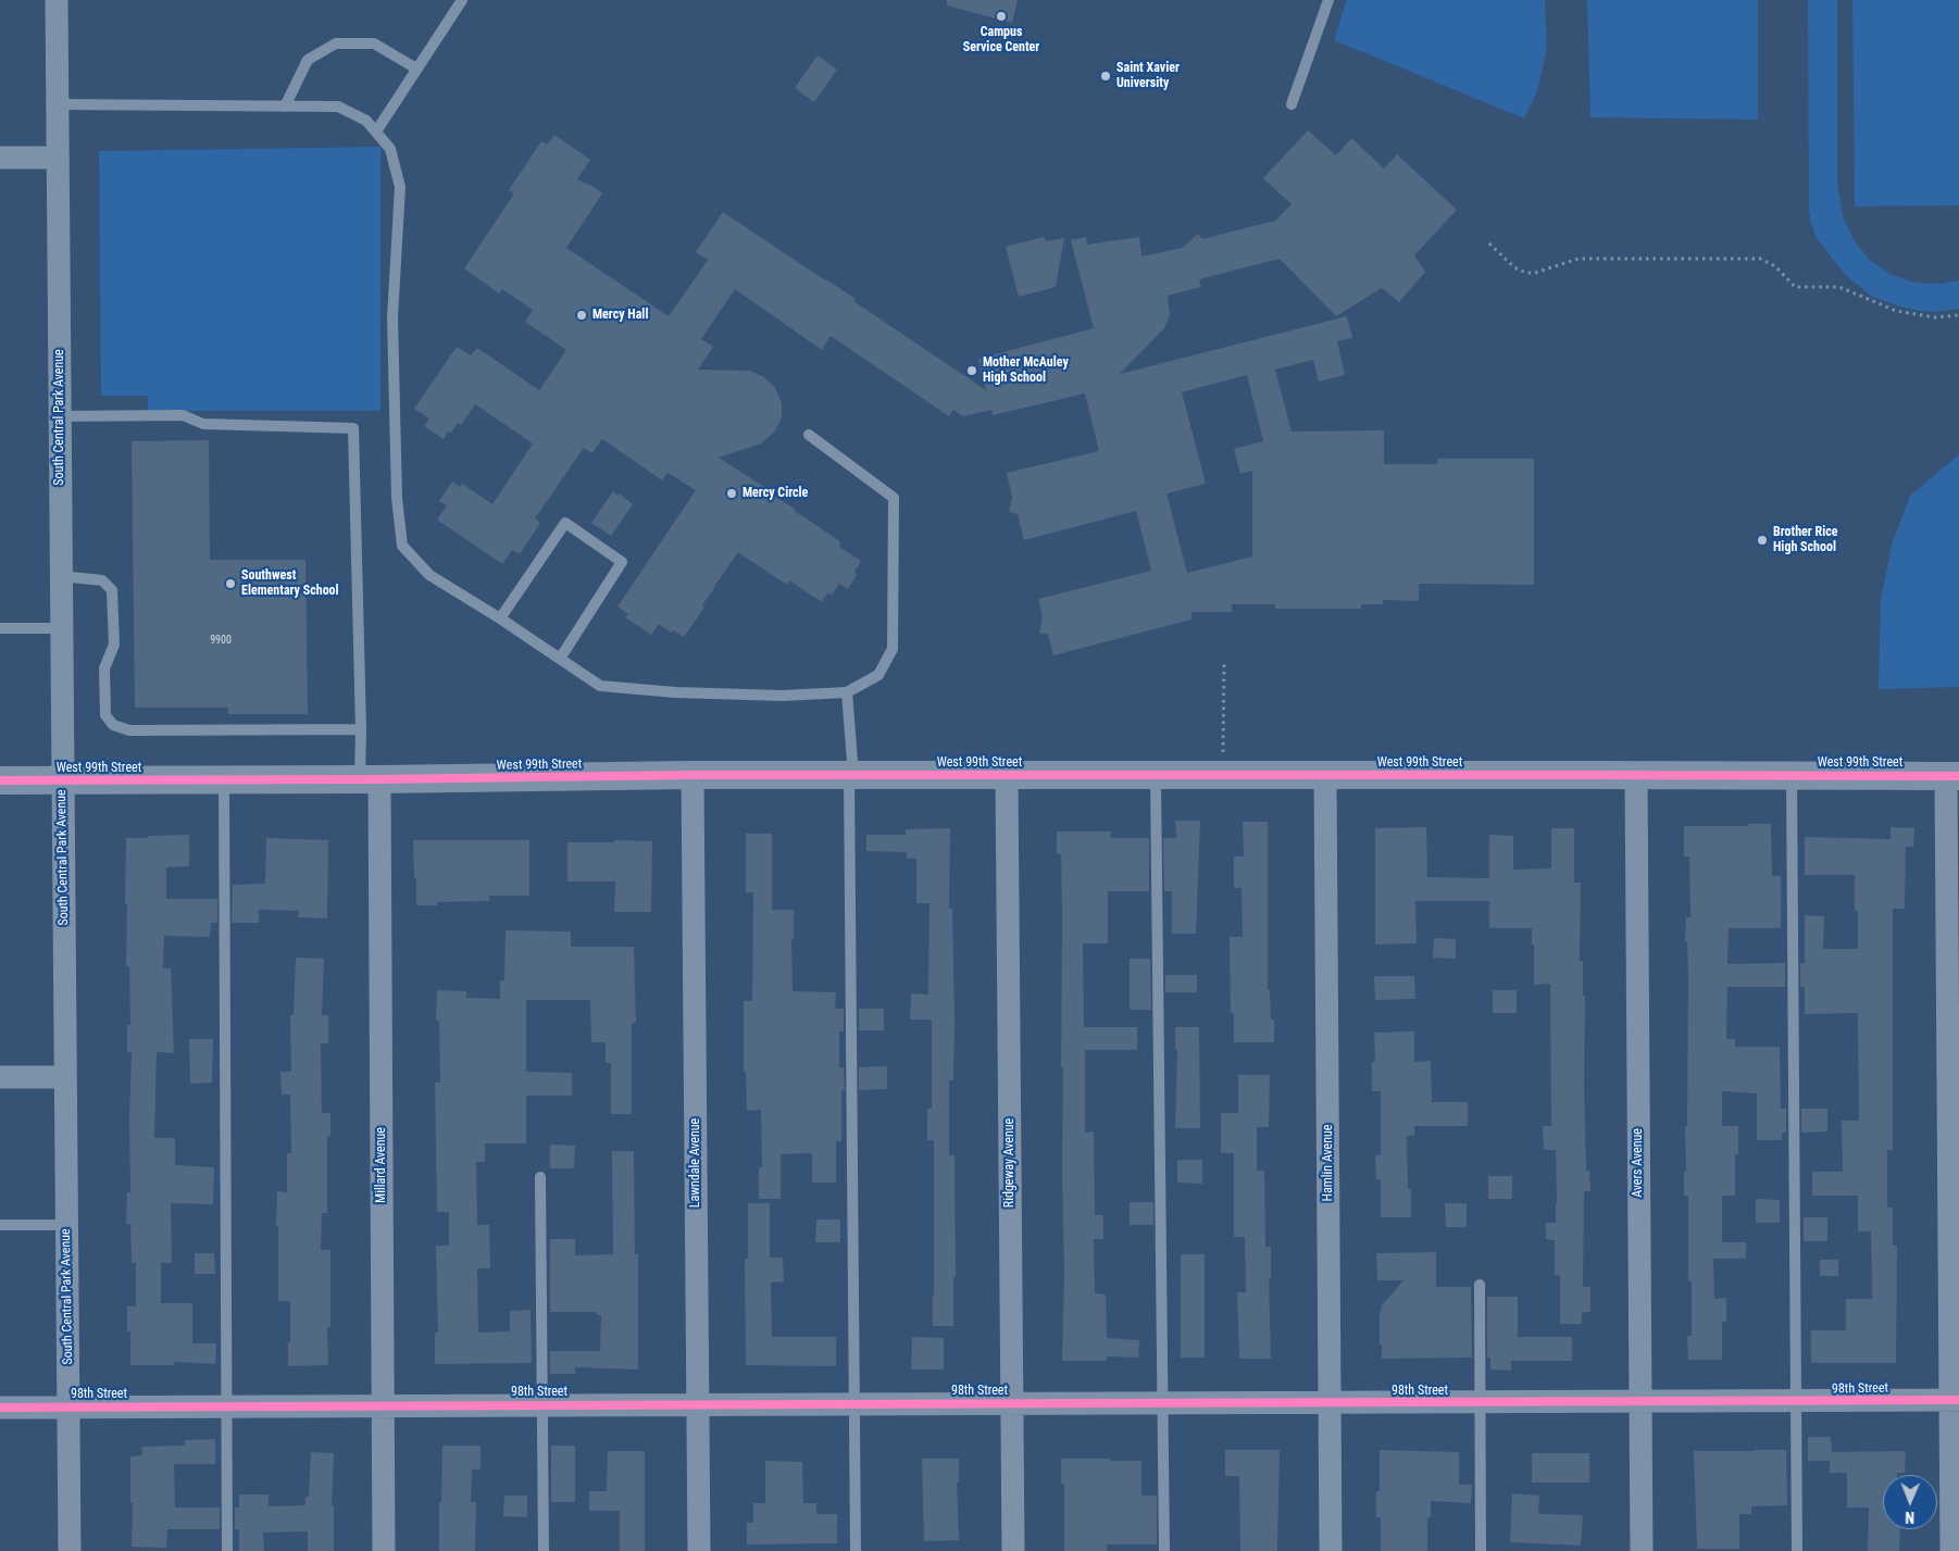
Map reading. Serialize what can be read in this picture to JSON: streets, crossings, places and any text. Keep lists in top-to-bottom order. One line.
{"streets":{"street":["South Central Park Avenue","West 99th Street","Lawndale Avenue","Ridgeway Avenue","Hamlin Avenue","Avers Avenue","Millard Avenue","98th Street"]},"crossings":[["South Central Park Avenue","West 99th Street"],["South Central Park Avenue","98th Street"],["West 99th Street","Lawndale Avenue"],["West 99th Street","Ridgeway Avenue"],["West 99th Street","Hamlin Avenue"],["West 99th Street","Avers Avenue"],["West 99th Street","Millard Avenue"],["Lawndale Avenue","98th Street"],["Ridgeway Avenue","98th Street"],["Hamlin Avenue","98th Street"],["Avers Avenue","98th Street"],["Millard Avenue","98th Street"]],"places":["Campus Service Center","Saint Xavier University","Mercy Hall","Mother McAuley High School","Mercy Circle","Brother Rice High School","Southwest Elementary School"],"house_numbers":["9900"],"north":"bottom"}
